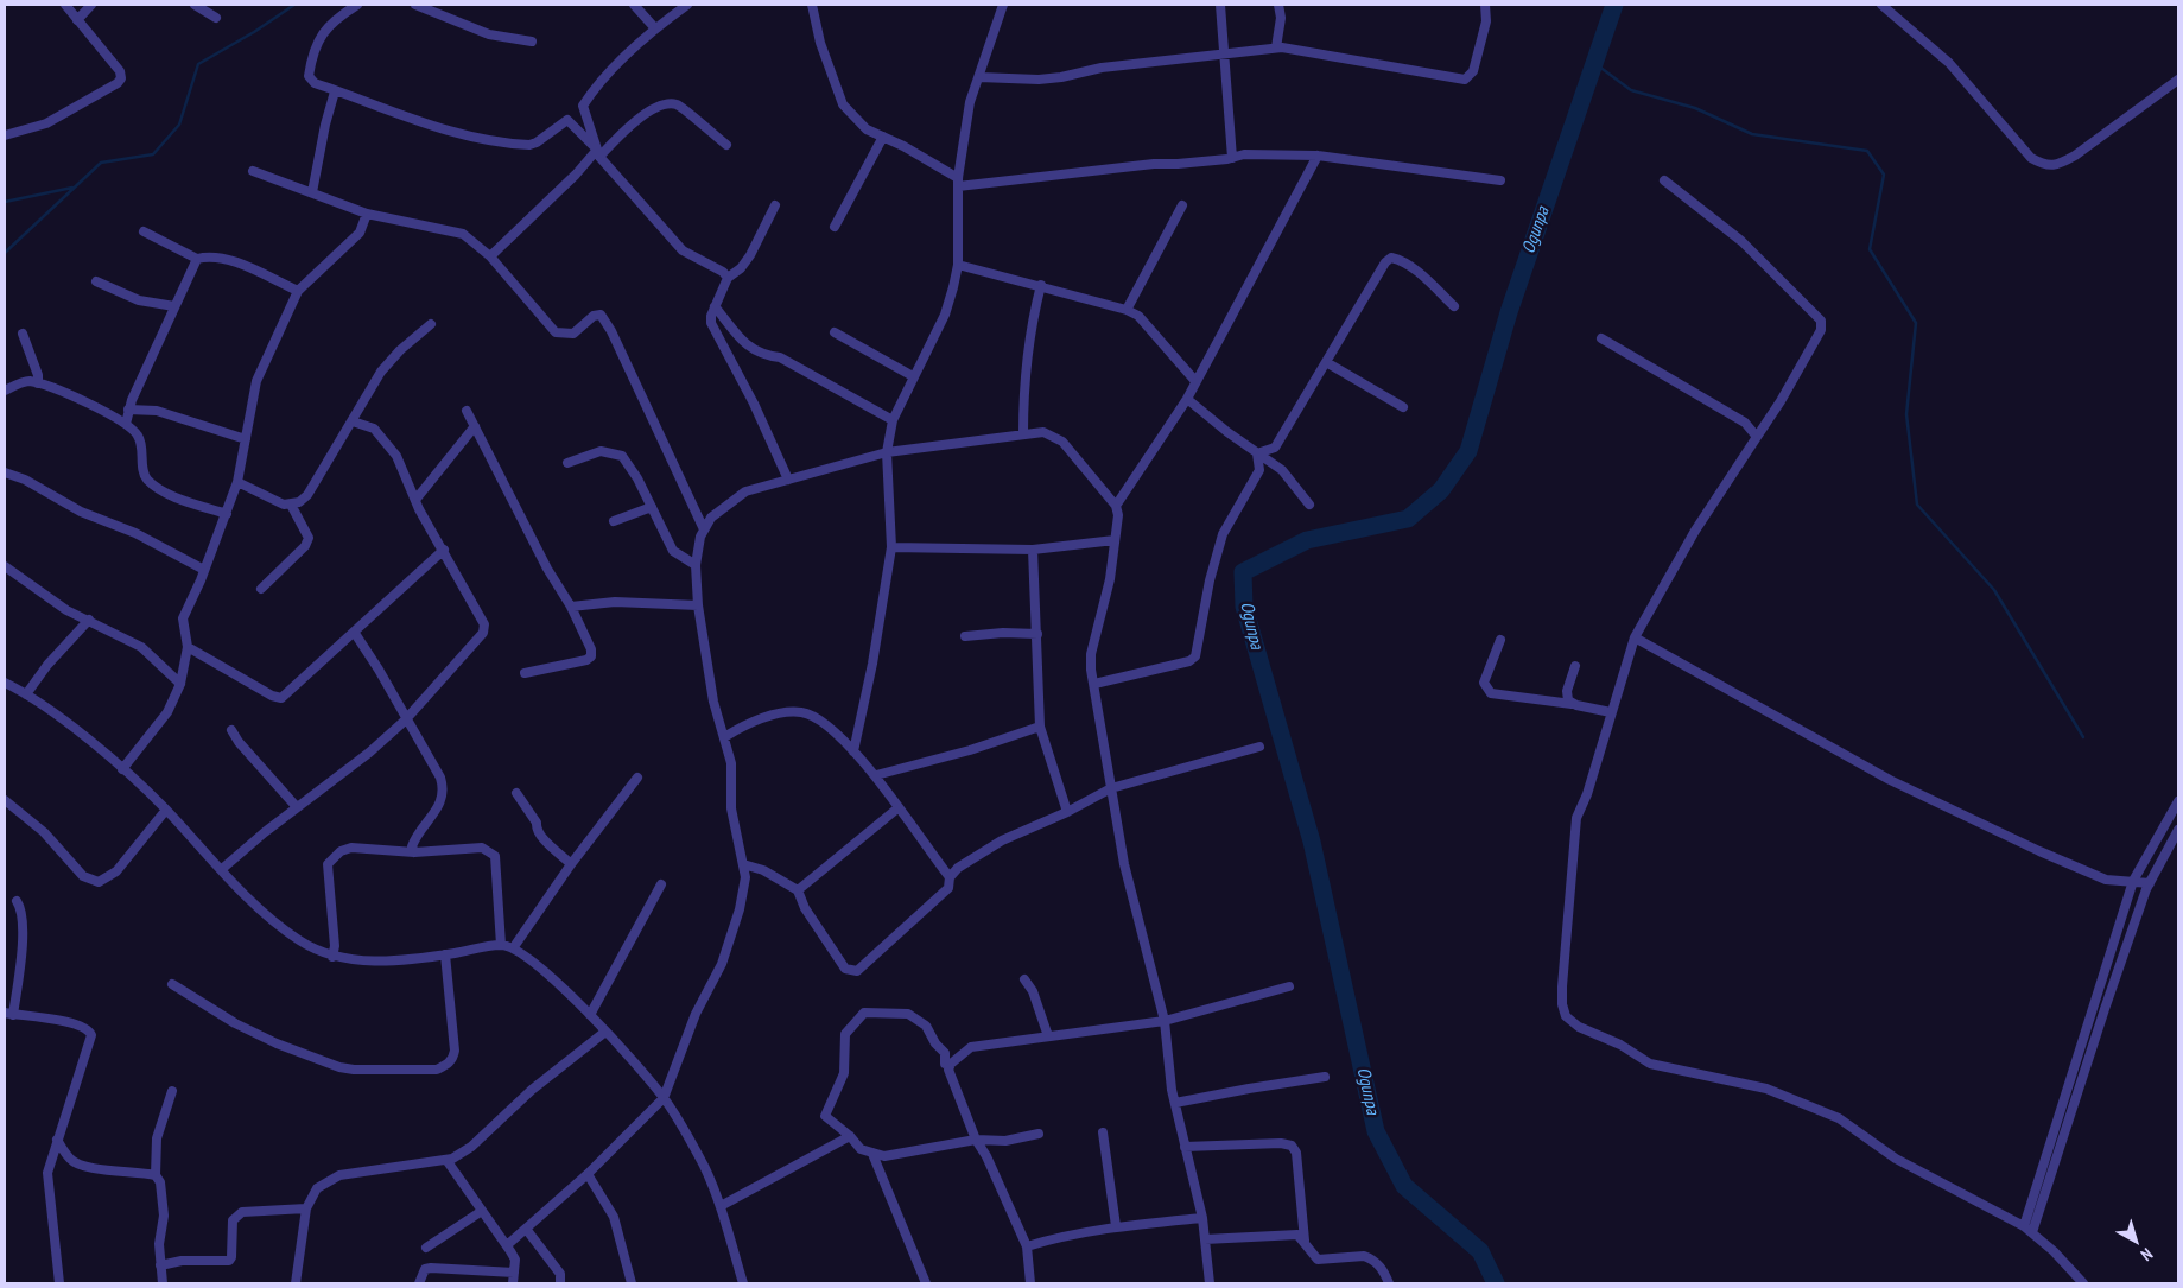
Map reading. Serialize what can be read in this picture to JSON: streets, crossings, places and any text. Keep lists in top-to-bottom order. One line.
{"water":["Ogunpa"],"north":"bottom right"}
